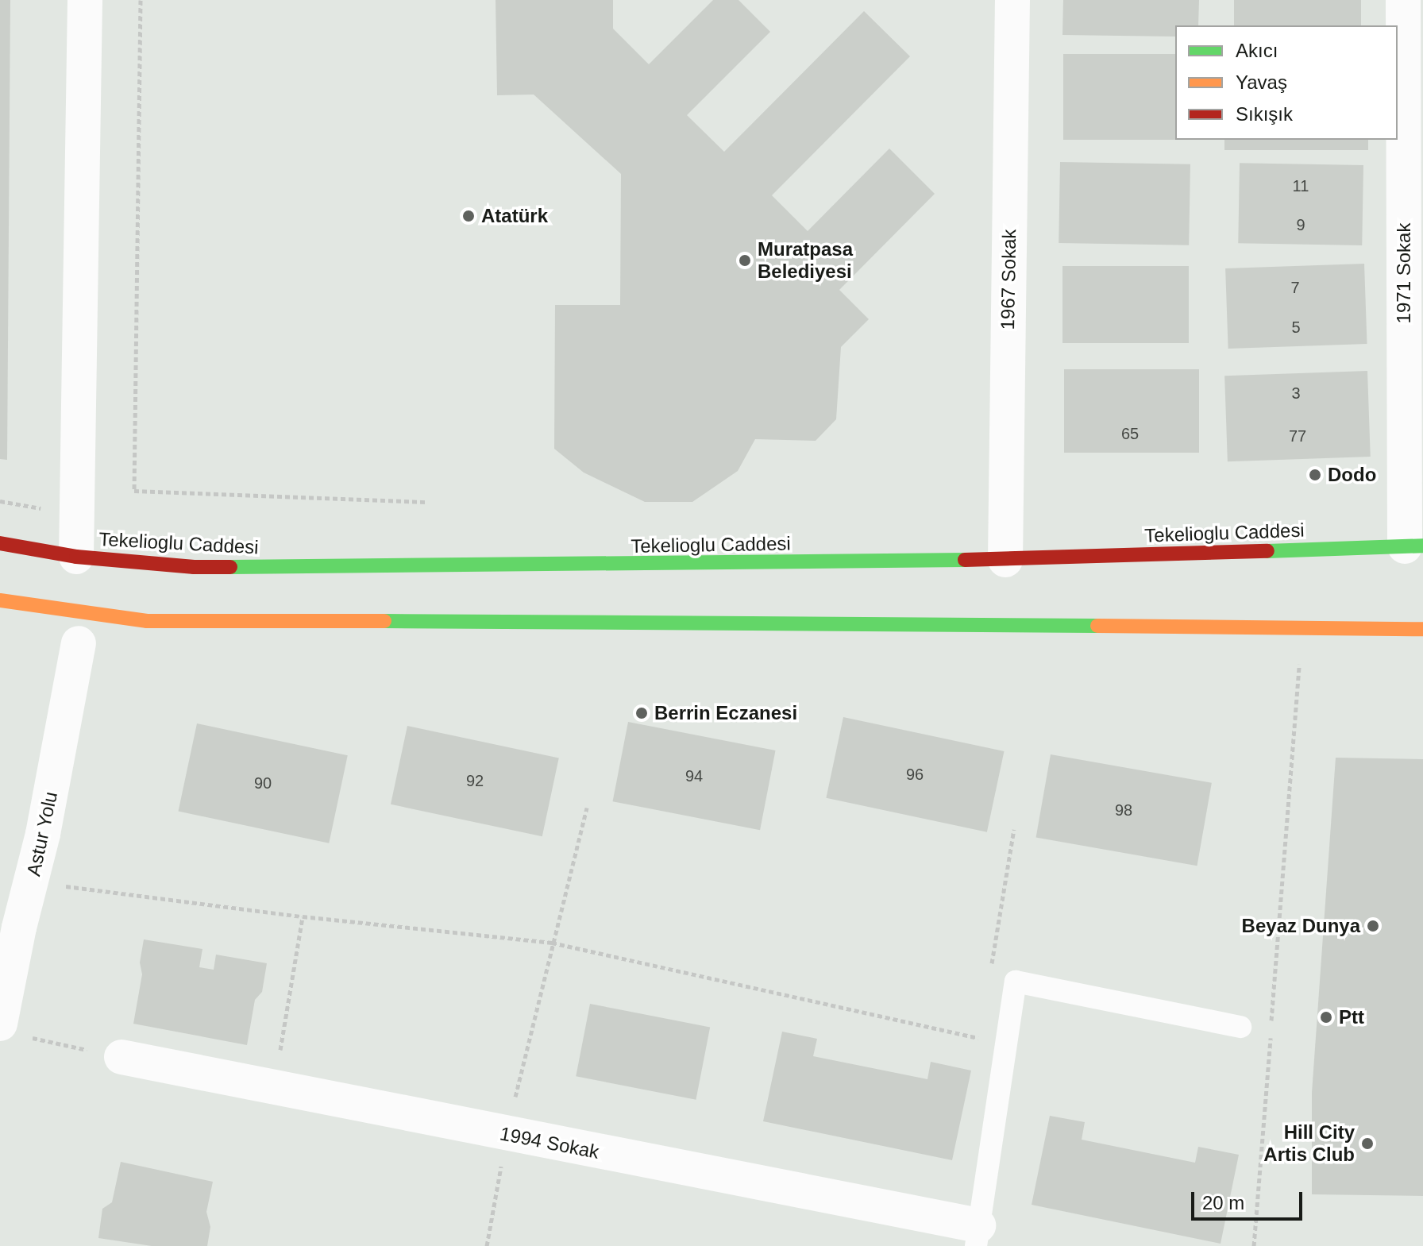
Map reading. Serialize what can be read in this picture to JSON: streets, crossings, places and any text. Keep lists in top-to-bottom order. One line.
{"streets":{"main road":["Tekelioglu Caddesi"],"street":["1971 Sokak","1967 Sokak","Astur Yolu","1994 Sokak"]},"crossings":[["1971 Sokak","Tekelioglu Caddesi"],["1967 Sokak","Tekelioglu Caddesi"]],"places":["Atatürk","Muratpasa Belediyesi","Dodo","Berrin Eczanesi","Beyaz Dunya","Ptt","Hill City Artis Club"],"house_numbers":["11","9","7","5","3","65","77","96","94","92","90","98"],"legend":["Akıcı","Yavaş","Sıkışık"],"scale_bar":"20 m"}
